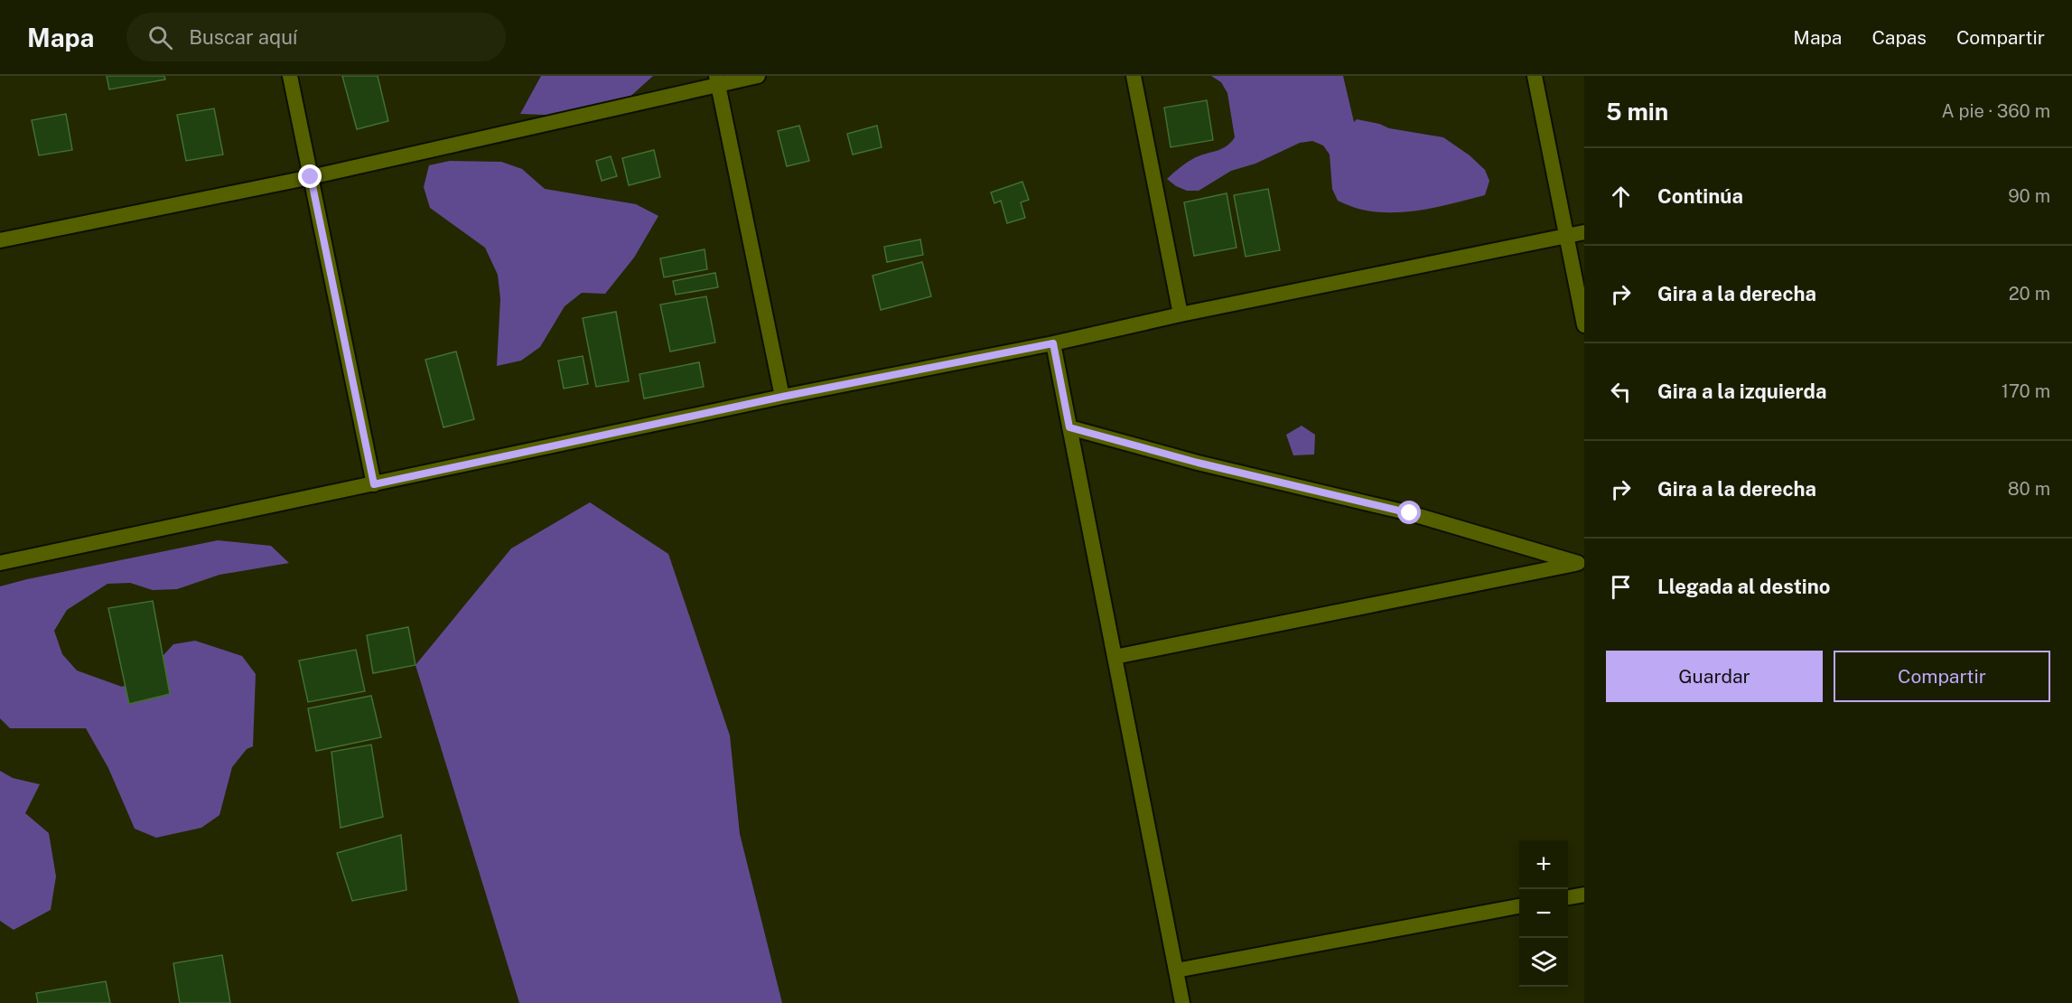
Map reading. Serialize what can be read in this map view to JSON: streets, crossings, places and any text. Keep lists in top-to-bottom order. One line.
{"page":{"header":"Mapa","search":"Buscar aquí","nav":["Mapa","Capas","Compartir"],"heading":["5 min","A pie · 360 m"],"list":[["Continúa","90 m"],["Gira a la derecha","20 m"],["Gira a la izquierda","170 m"],["Gira a la derecha","80 m"],"Llegada al destino"],"buttons":["Guardar","Compartir"],"map_buttons":["+","−"]}}
